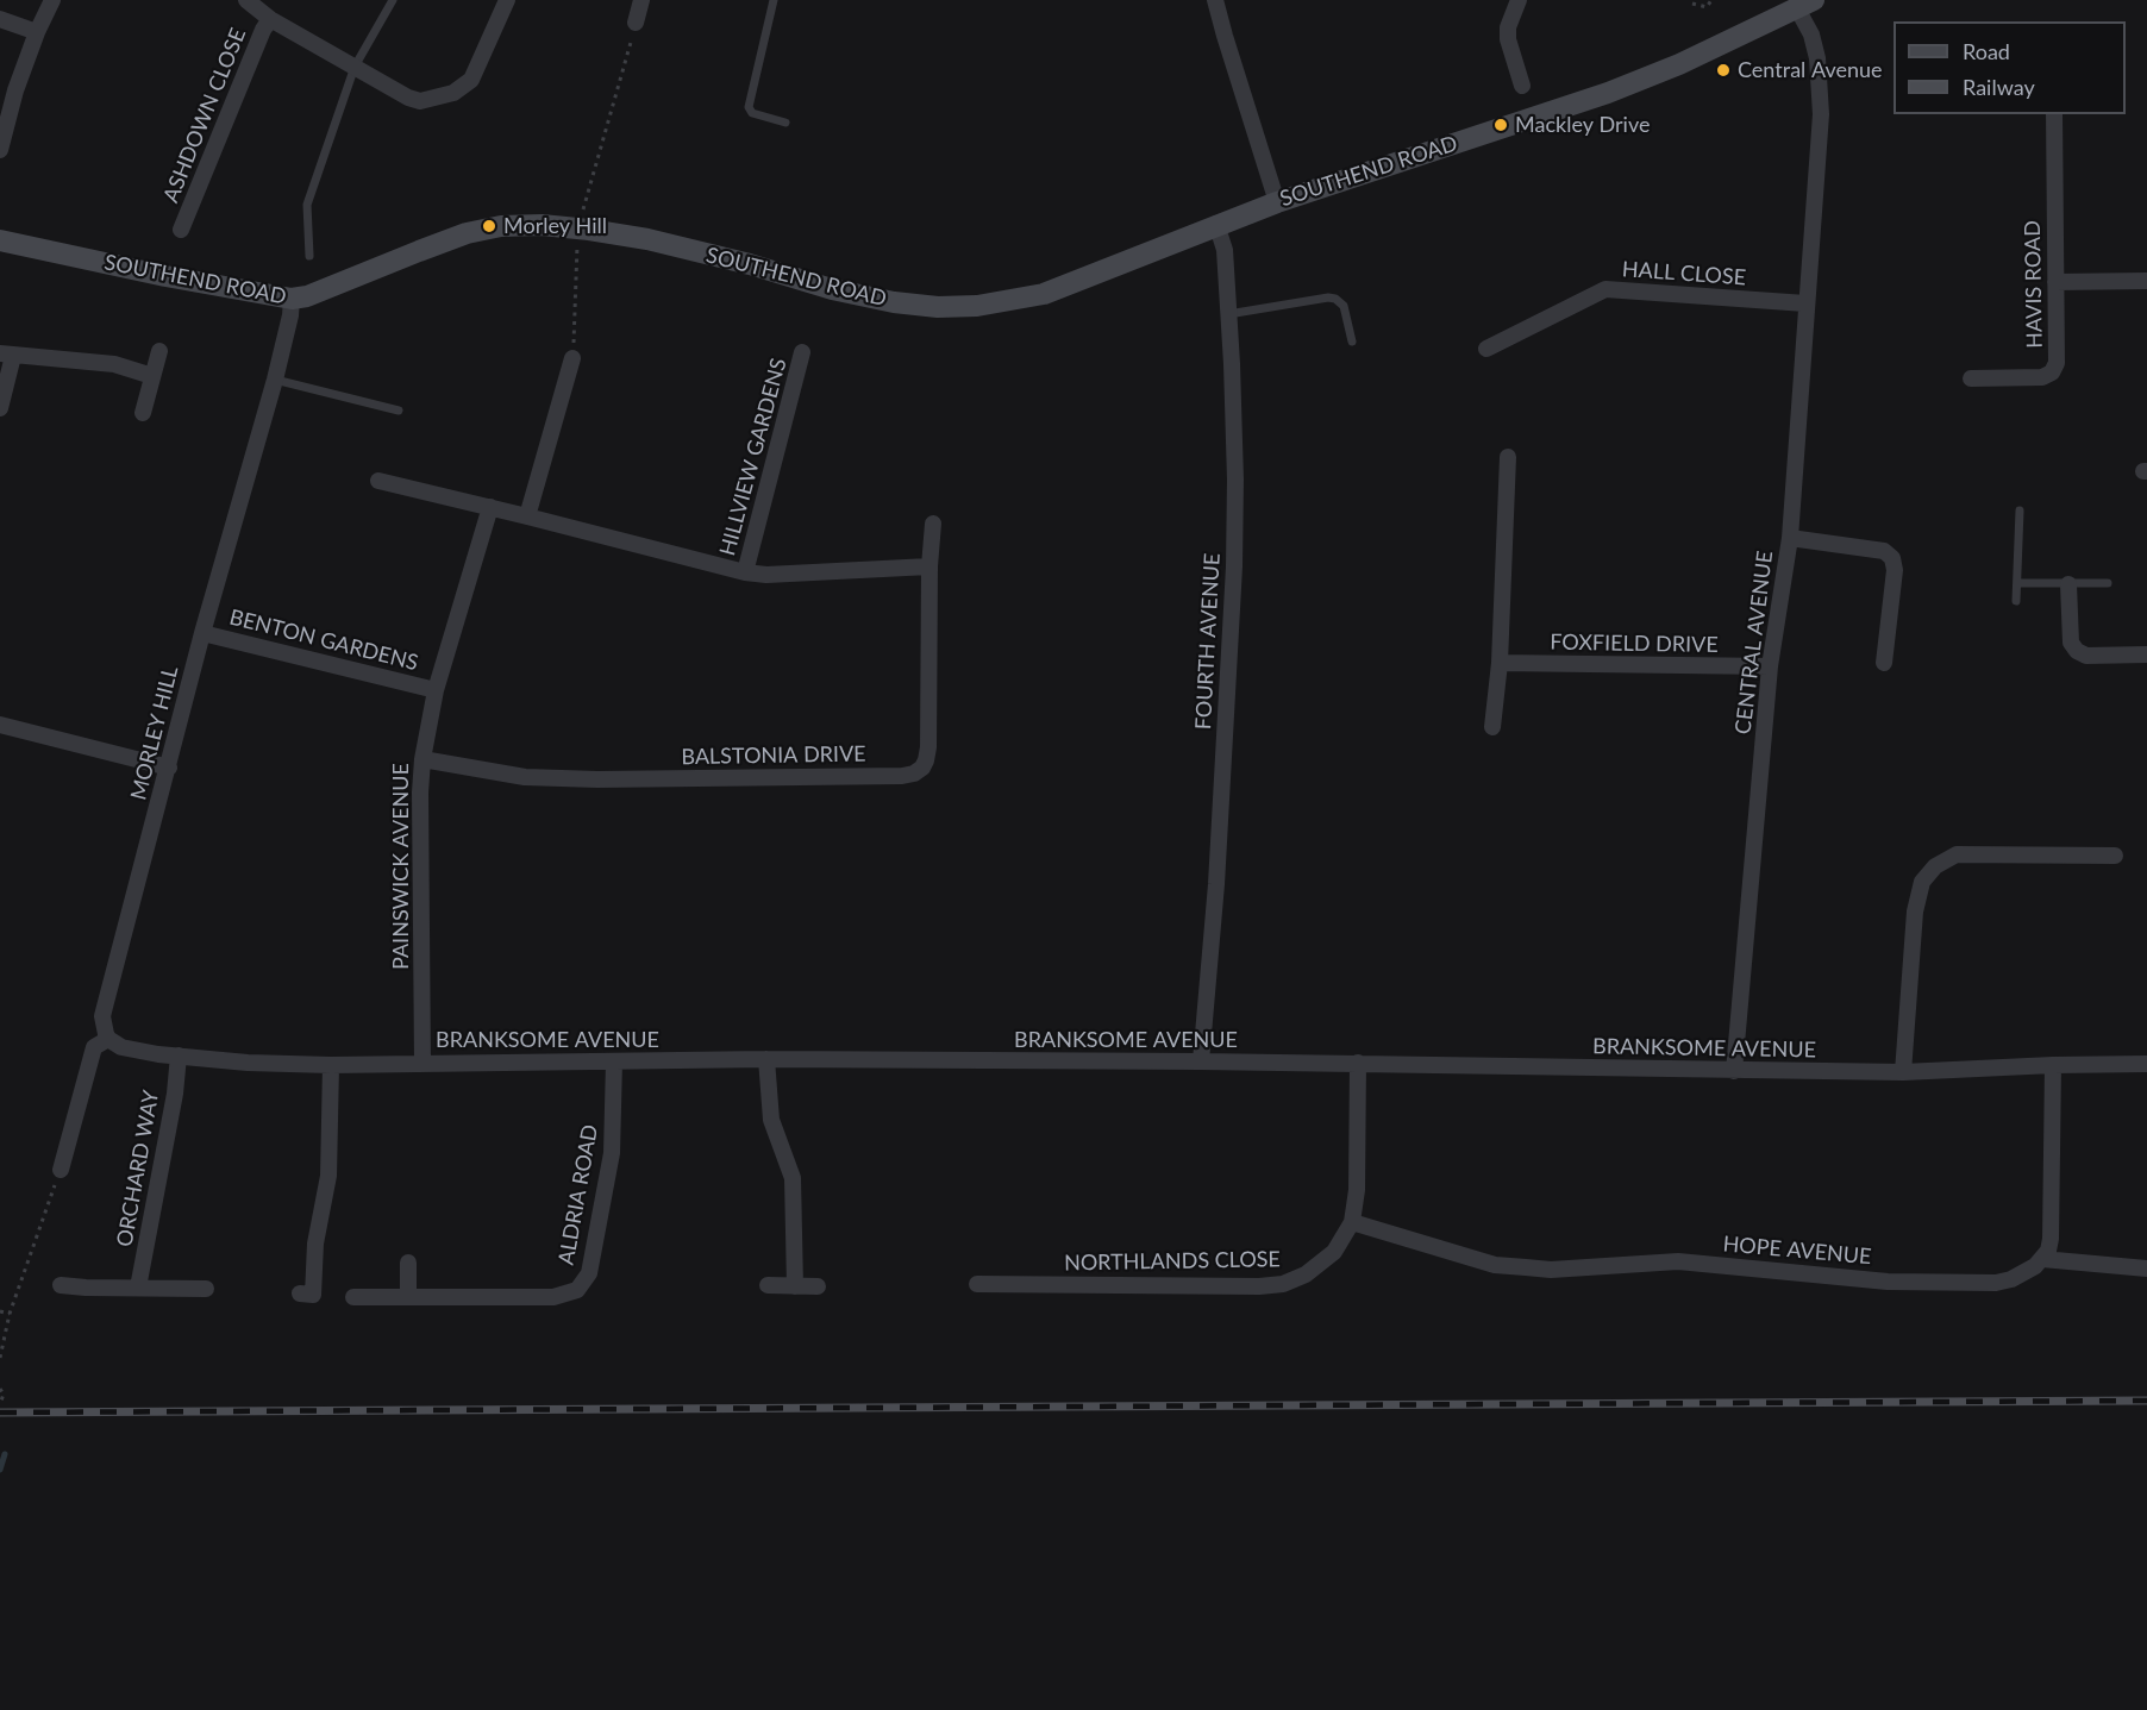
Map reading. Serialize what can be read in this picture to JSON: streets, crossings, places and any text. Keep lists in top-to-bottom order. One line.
{"streets":{"street":["ASHDOWN CLOSE","SOUTHEND ROAD","HALL CLOSE","HAVIS ROAD","HILLVIEW GARDENS","BENTON GARDENS","FOURTH AVENUE","CENTRAL AVENUE","FOXFIELD DRIVE","MORLEY HILL","BALSTONIA DRIVE","PAINSWICK AVENUE","BRANKSOME AVENUE","ORCHARD WAY","ALDRIA ROAD","HOPE AVENUE","NORTHLANDS CLOSE"]},"crossings":[["SOUTHEND ROAD","FOURTH AVENUE"],["SOUTHEND ROAD","CENTRAL AVENUE"],["SOUTHEND ROAD","MORLEY HILL"],["HALL CLOSE","CENTRAL AVENUE"],["BENTON GARDENS","MORLEY HILL"],["BENTON GARDENS","PAINSWICK AVENUE"],["FOURTH AVENUE","BRANKSOME AVENUE"],["CENTRAL AVENUE","FOXFIELD DRIVE"],["CENTRAL AVENUE","BRANKSOME AVENUE"],["MORLEY HILL","BRANKSOME AVENUE"],["BALSTONIA DRIVE","PAINSWICK AVENUE"],["PAINSWICK AVENUE","BRANKSOME AVENUE"],["BRANKSOME AVENUE","ORCHARD WAY"],["BRANKSOME AVENUE","ALDRIA ROAD"],["BRANKSOME AVENUE","NORTHLANDS CLOSE"],["HOPE AVENUE","NORTHLANDS CLOSE"]],"places":["Central Avenue","Mackley Drive","Morley Hill"],"legend":["Road","Railway"]}
